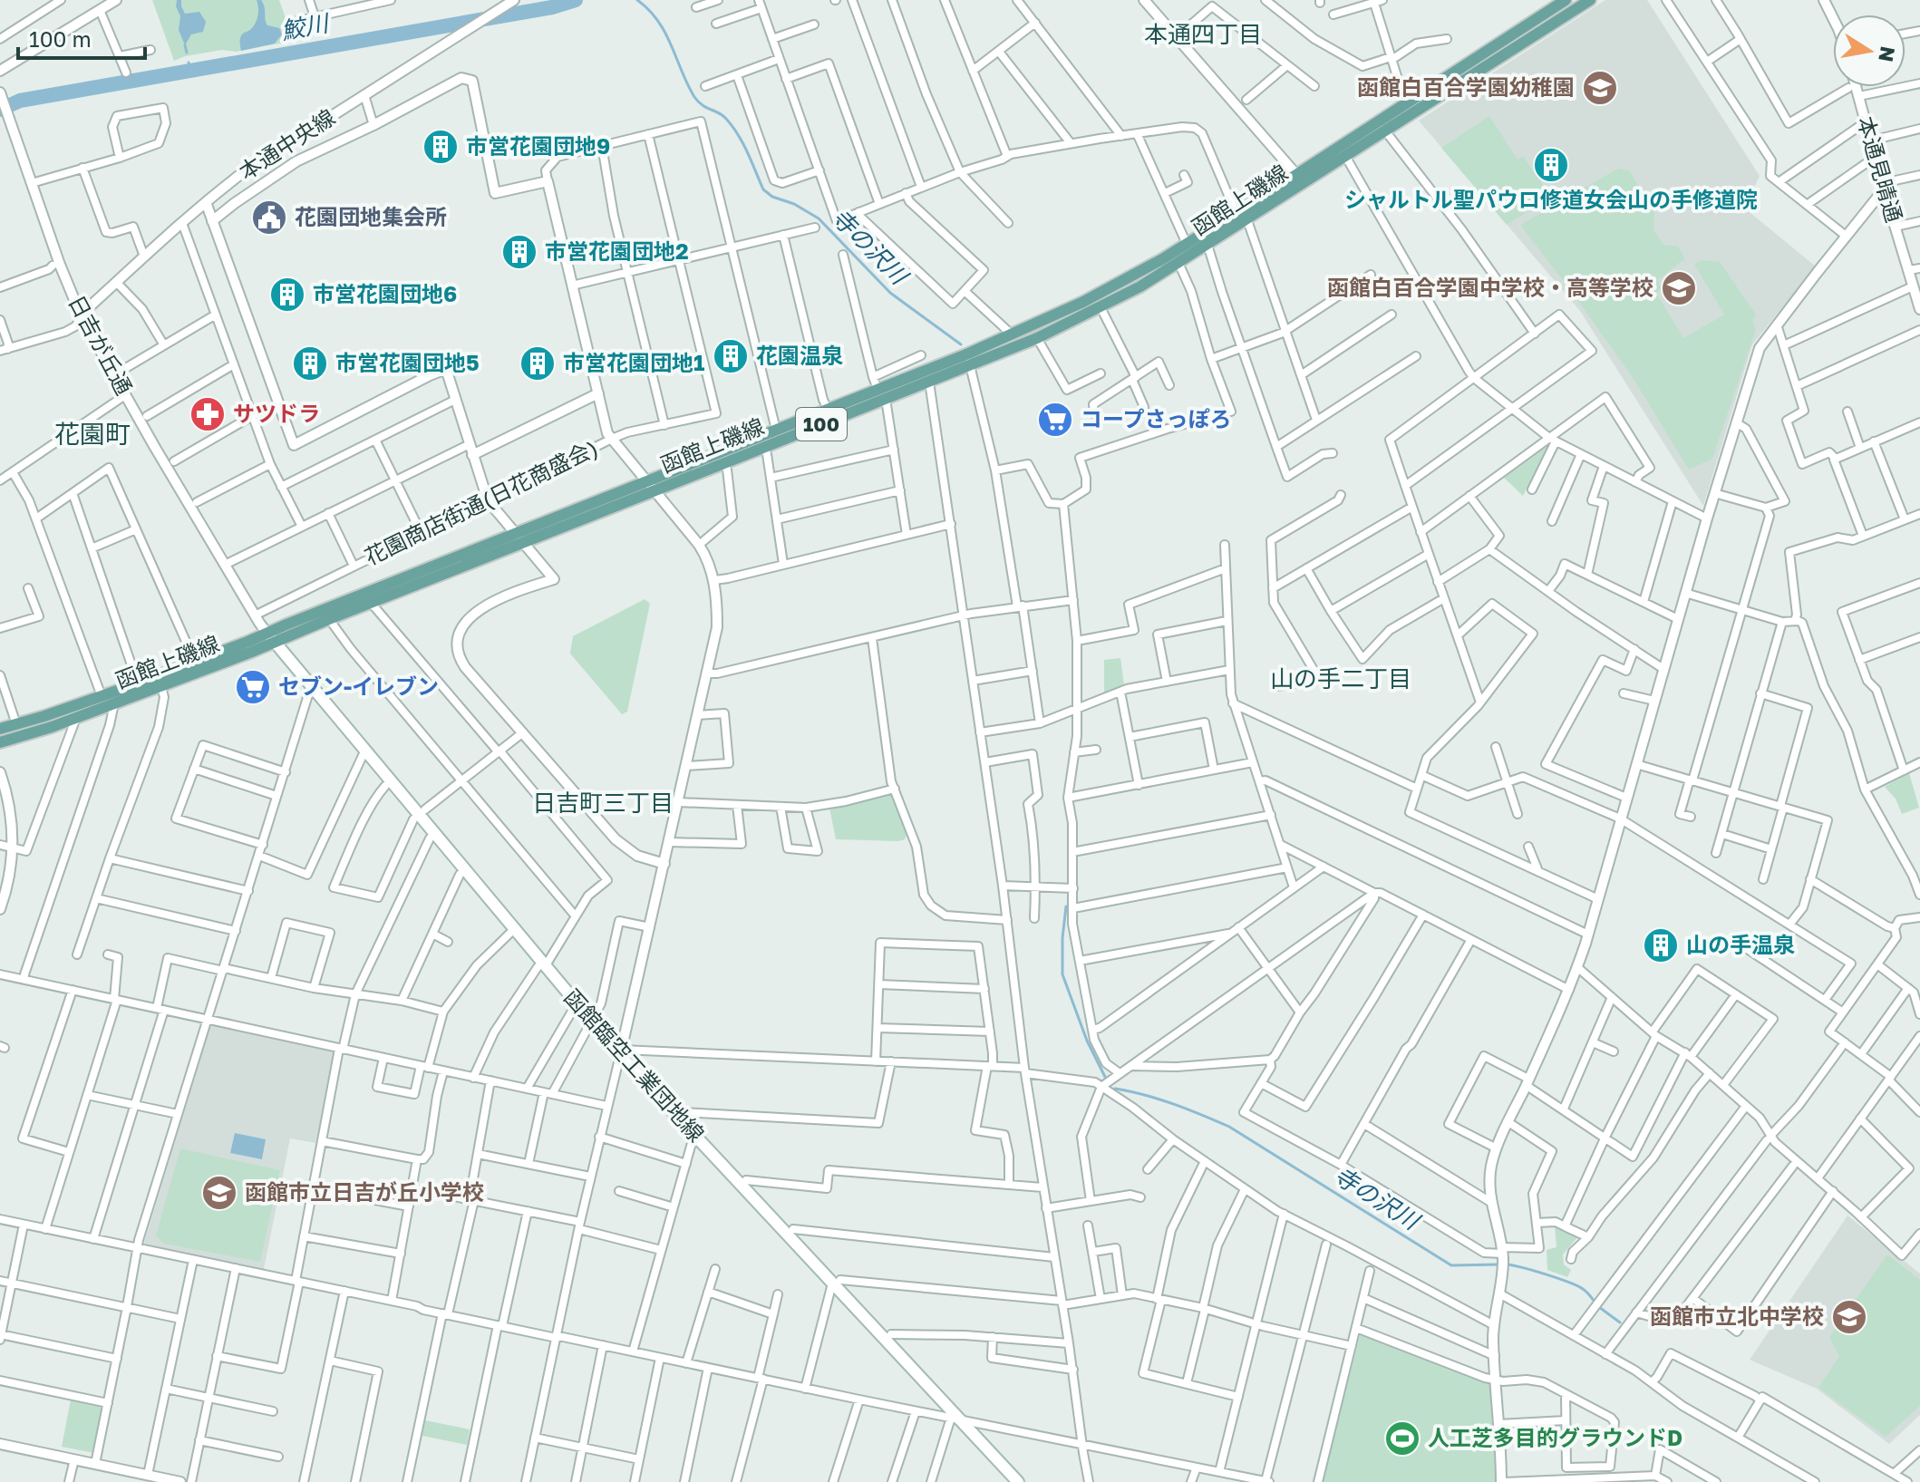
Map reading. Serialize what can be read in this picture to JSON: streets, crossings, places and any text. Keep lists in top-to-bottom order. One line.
{"streets":{"main road":["函館上磯線","100","函館臨空工業団地線"],"street":["本通中央線","本通見晴通","日吉が丘通","花園商店街通(日花商盛会)"]},"crossings":[["本通中央線","日吉が丘通"],["函館上磯線","日吉が丘通"],["函館上磯線","函館臨空工業団地線"],["日吉が丘通","花園商店街通(日花商盛会)"],["日吉が丘通","函館臨空工業団地線"]],"districts":["本通四丁目","花園町","山の手二丁目","日吉町三丁目"],"water":["鮫川","寺の沢川"],"places":{"school or university":["函館白百合学園幼稚園","函館白百合学園中学校・高等学校","函館市立日吉が丘小学校","函館市立北中学校"],"building":["市営花園団地9","シャルトル聖パウロ修道女会山の手修道院","市営花園団地2","市営花園団地6","花園温泉","市営花園団地5","市営花園団地1","山の手温泉"],"public building":["花園団地集会所"],"pharmacy":["サツドラ"],"supermarket":["コープさっぽろ","セブン-イレブン"],"sports":["人工芝多目的グラウンドD"]},"scale_bar":"100 m","north":"right"}
